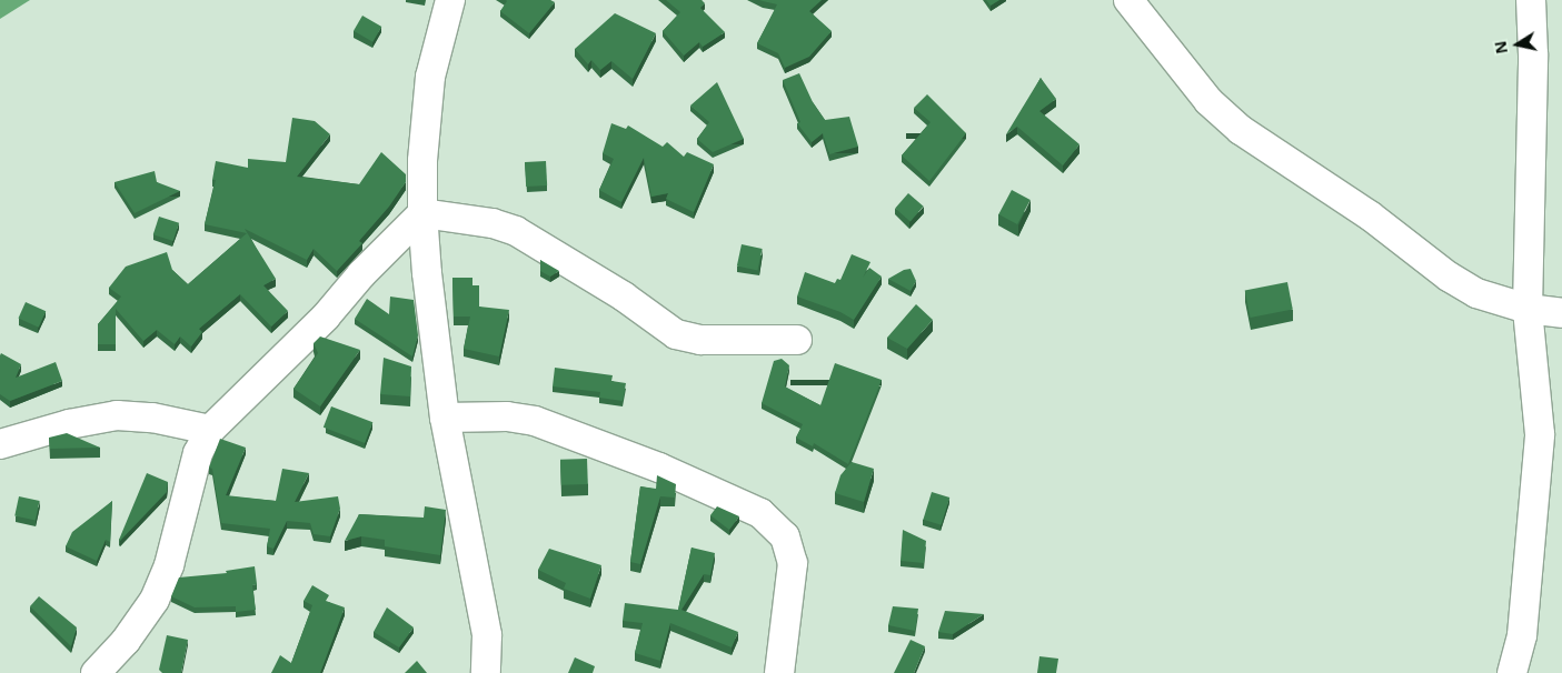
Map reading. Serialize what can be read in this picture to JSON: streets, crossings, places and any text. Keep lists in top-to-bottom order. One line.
{"north":"left"}
